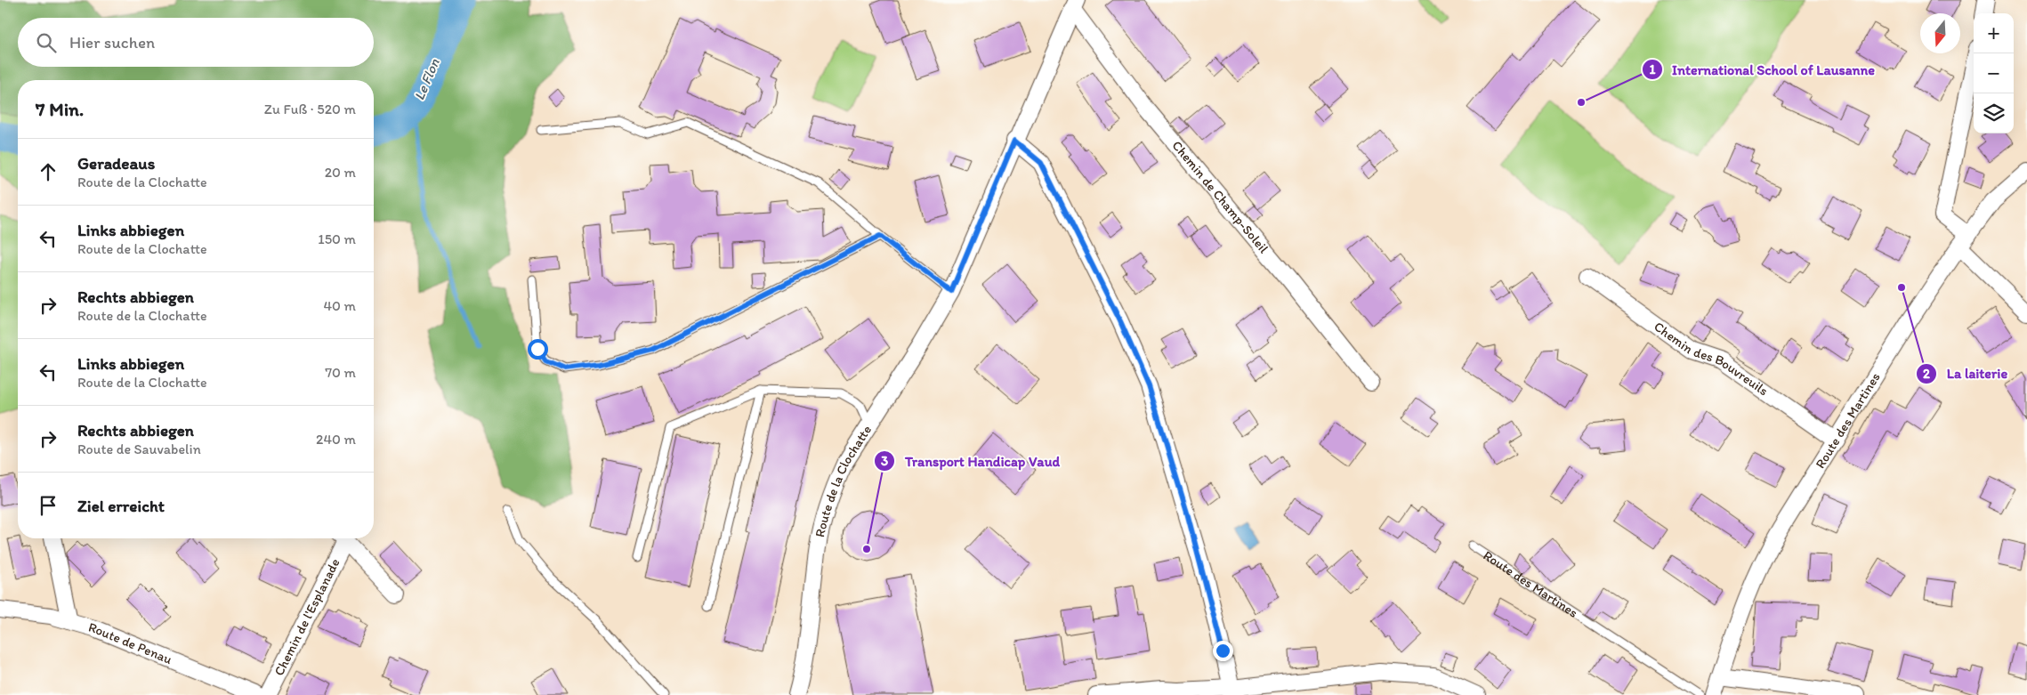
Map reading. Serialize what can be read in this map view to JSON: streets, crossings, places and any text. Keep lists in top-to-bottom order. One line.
{"streets":{"street":["Chemin de Champ-Soleil","Chemin des Bouvreuils","Route des Martines","Route de la Clochatte","Chemin de l'Esplanade","Route de Penau"]},"crossings":[["Chemin de Champ-Soleil","Route de la Clochatte"],["Chemin des Bouvreuils","Route des Martines"]],"water":["Le Flon"],"places":["International School of Lausanne","La laiterie","Transport Handicap Vaud"],"north":"bottom","page":{"map_buttons":["+","−"],"search":"Hier suchen","heading":["7 Min.","Zu Fuß · 520 m"],"list":[["Geradeaus","Route de la Clochatte","20 m"],["Links abbiegen","Route de la Clochatte","150 m"],["Rechts abbiegen","Route de la Clochatte","40 m"],["Links abbiegen","Route de la Clochatte","70 m"],["Rechts abbiegen","Route de Sauvabelin","240 m"],"Ziel erreicht"]}}
